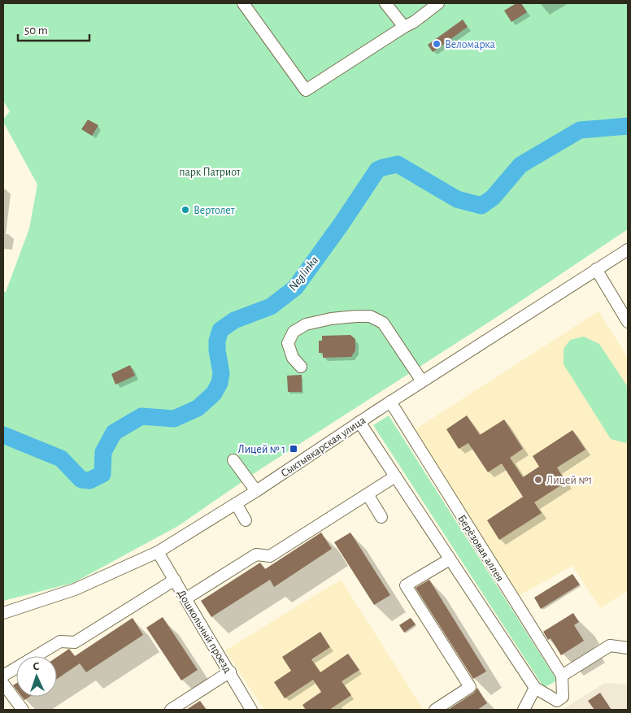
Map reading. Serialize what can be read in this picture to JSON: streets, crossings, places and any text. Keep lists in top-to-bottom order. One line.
{"streets":{"street":["Сыктывкарская улица","Берёзовая аллея","Дошкольный проезд"]},"crossings":[["Сыктывкарская улица","Берёзовая аллея"],["Сыктывкарская улица","Дошкольный проезд"]],"water":["Neglinka"],"parks":["парк Патриот"],"places":{"other":["Веломарка","Вертолет","Лицей №1"],"transit":["Лицей № 1"]},"scale_bar":"50 m","north":"top"}
